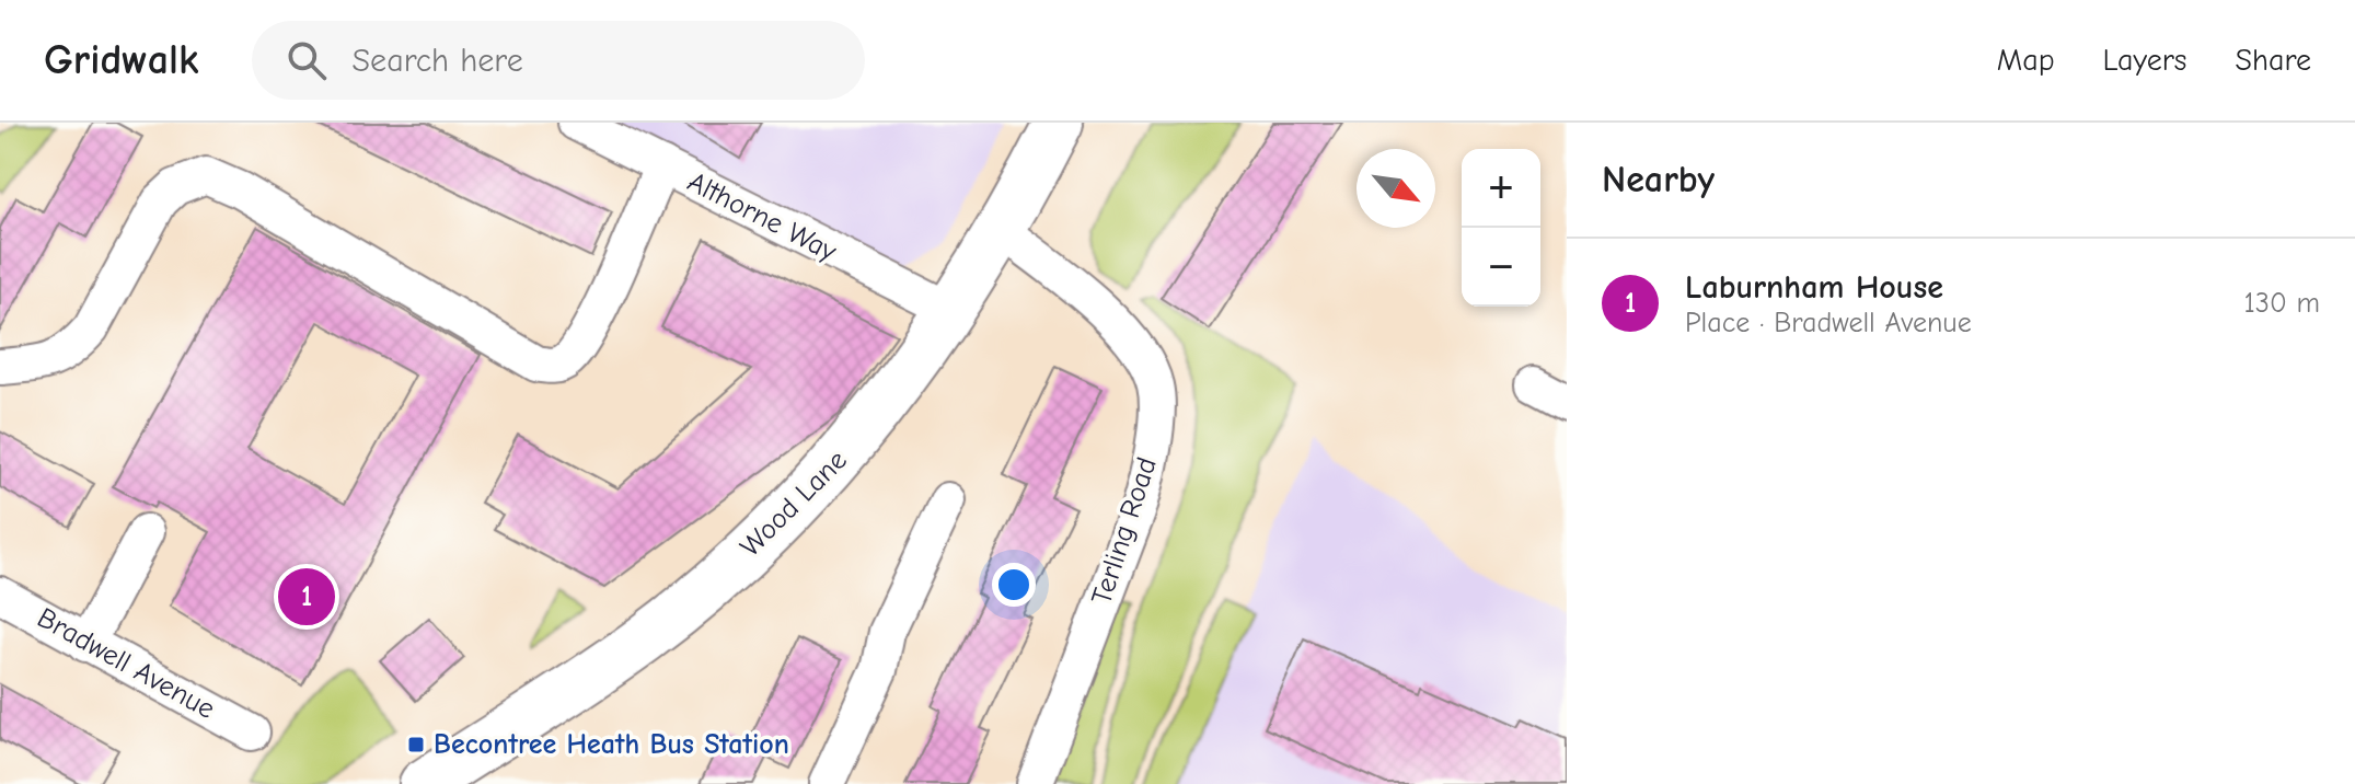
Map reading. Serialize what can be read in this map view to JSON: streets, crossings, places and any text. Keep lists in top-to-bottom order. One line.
{"streets":{"main road":["Wood Lane"],"street":["Althorne Way","Terling Road","Bradwell Avenue"]},"crossings":[["Althorne Way","Wood Lane"],["Wood Lane","Terling Road"]],"places":{"transit":["Becontree Heath Bus Station"]},"north":"bottom right","page":{"header":"Gridwalk","search":"Search here","nav":["Map","Layers","Share"],"heading":"Nearby","map_buttons":["+","−"],"list":[{"mark":"1","name":"Laburnham House","note":"Place · Bradwell Avenue","value":"130 m"}],"pins":"1"}}
